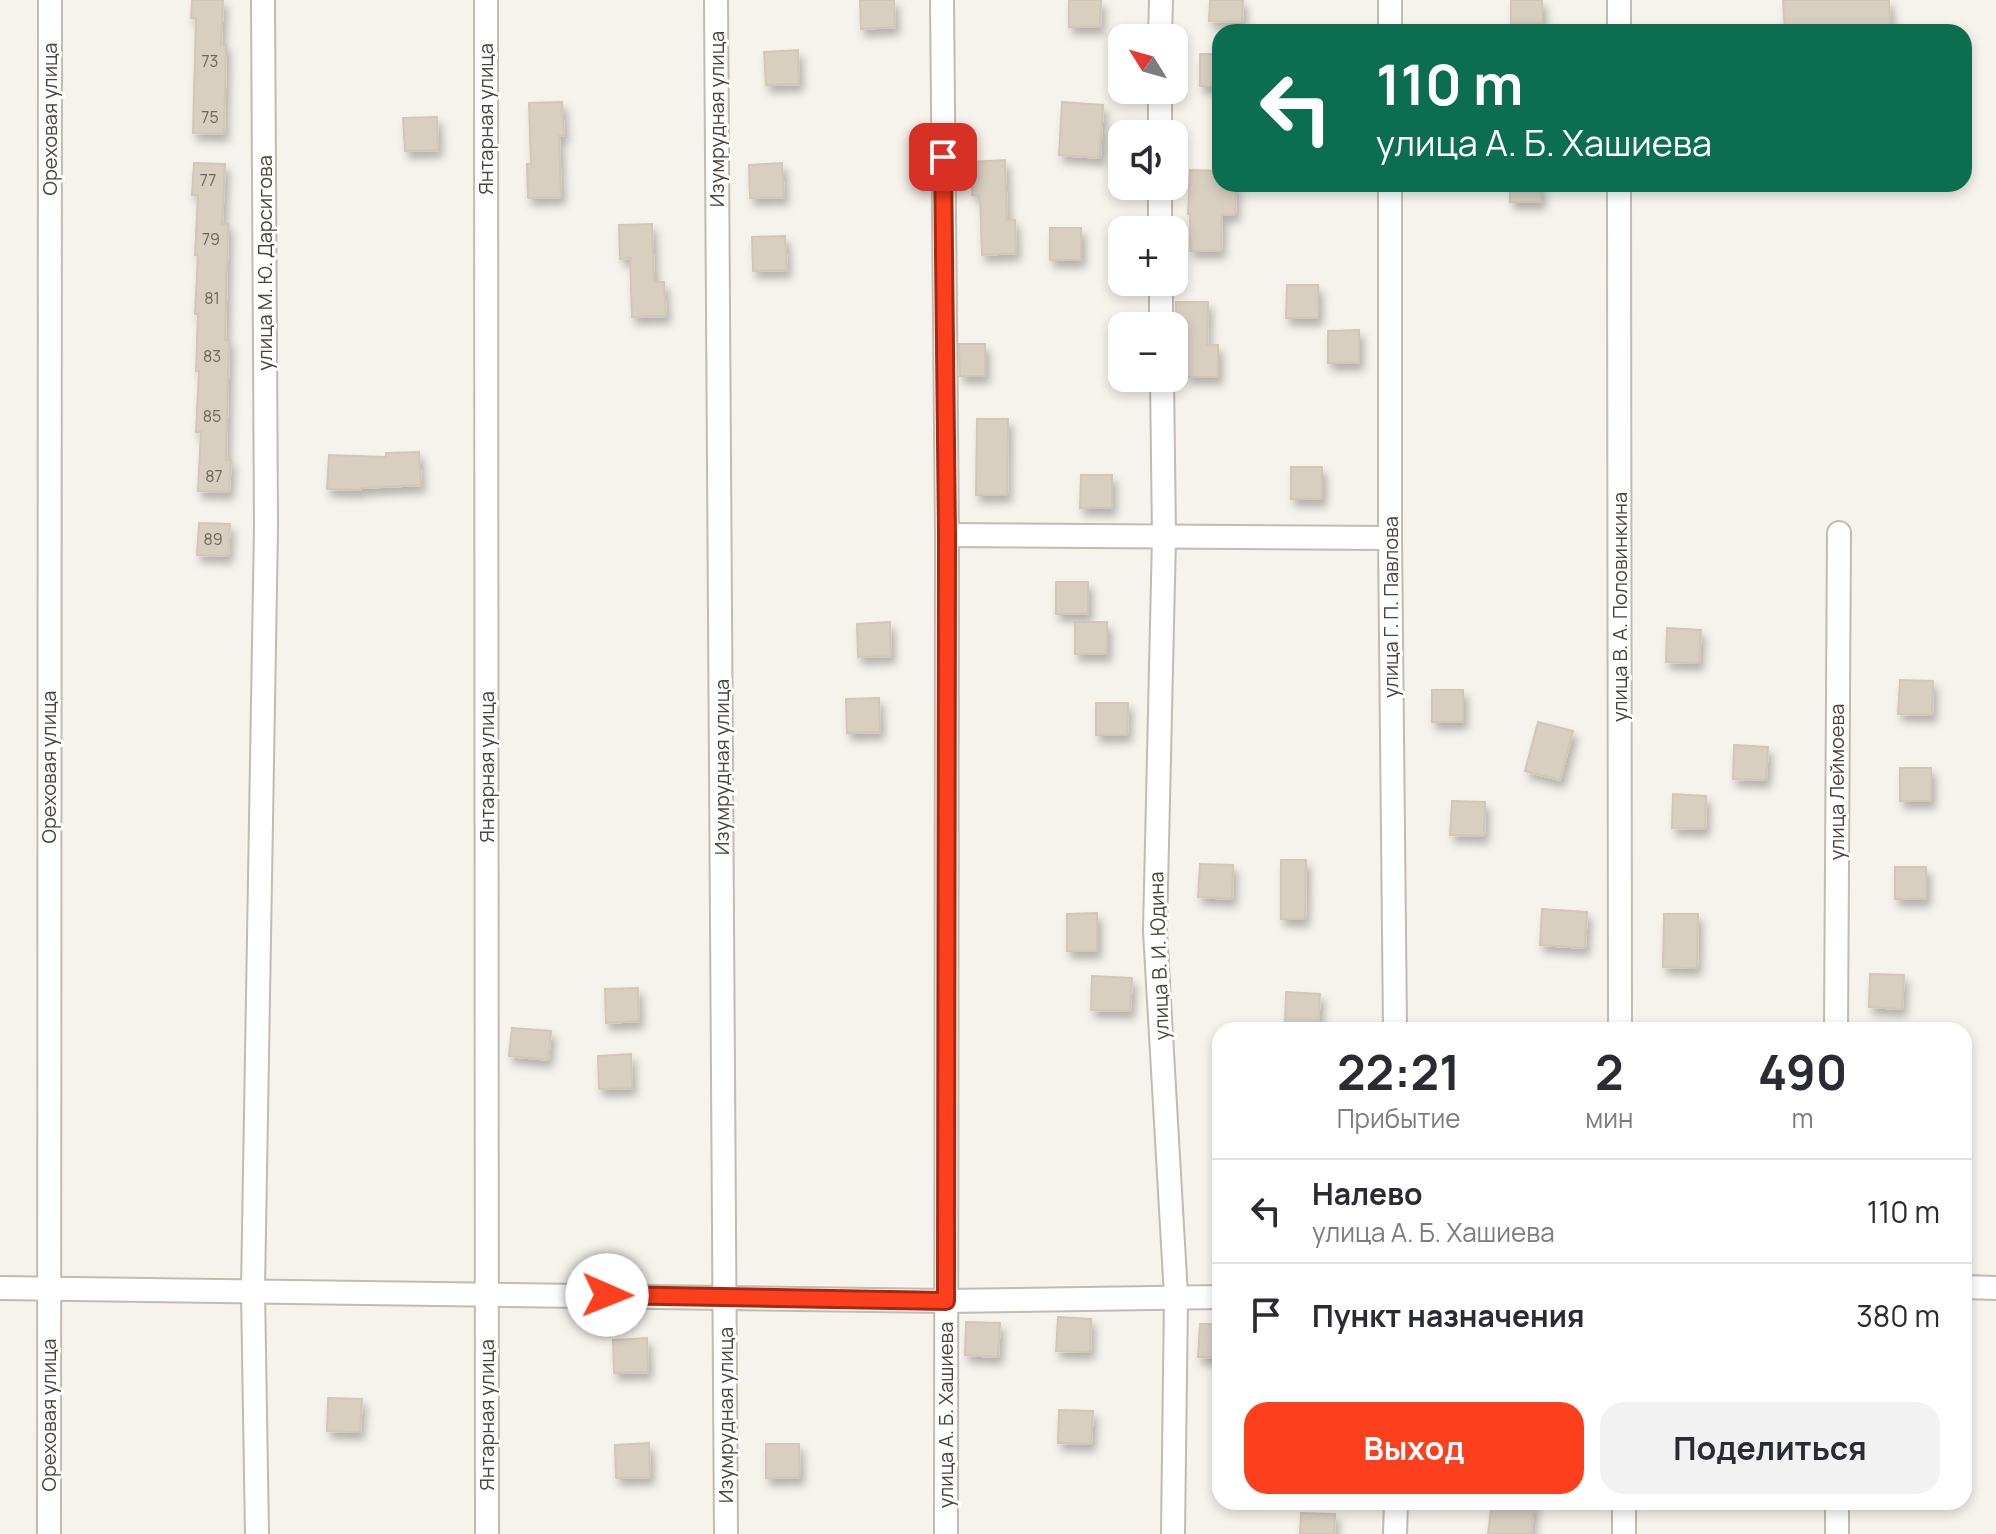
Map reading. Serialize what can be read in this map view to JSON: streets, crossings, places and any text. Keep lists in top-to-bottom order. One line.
{"streets":{"street":["Ореховая улица","Янтарная улица","Изумрудная улица","улица М. Ю. Дарсигова","улица Г. П. Павлова","улица В. А. Половинкина","улица Леймоева","улица В. И. Юдина","улица А. Б. Хашиева"]},"house_numbers":["73","75","77","79","81","83","85","87","89"],"north":"top left","page":{"map_buttons":["+","−"],"turn":["110 m","улица А. Б. Хашиева"],"eta":["22:21","Прибытие","2","мин","490","m"],"list":[{"name":"Налево","note":"улица А. Б. Хашиева","value":"110 m"},{"name":"Пункт назначения","value":"380 m"}],"buttons":["Выход","Поделиться"]}}
